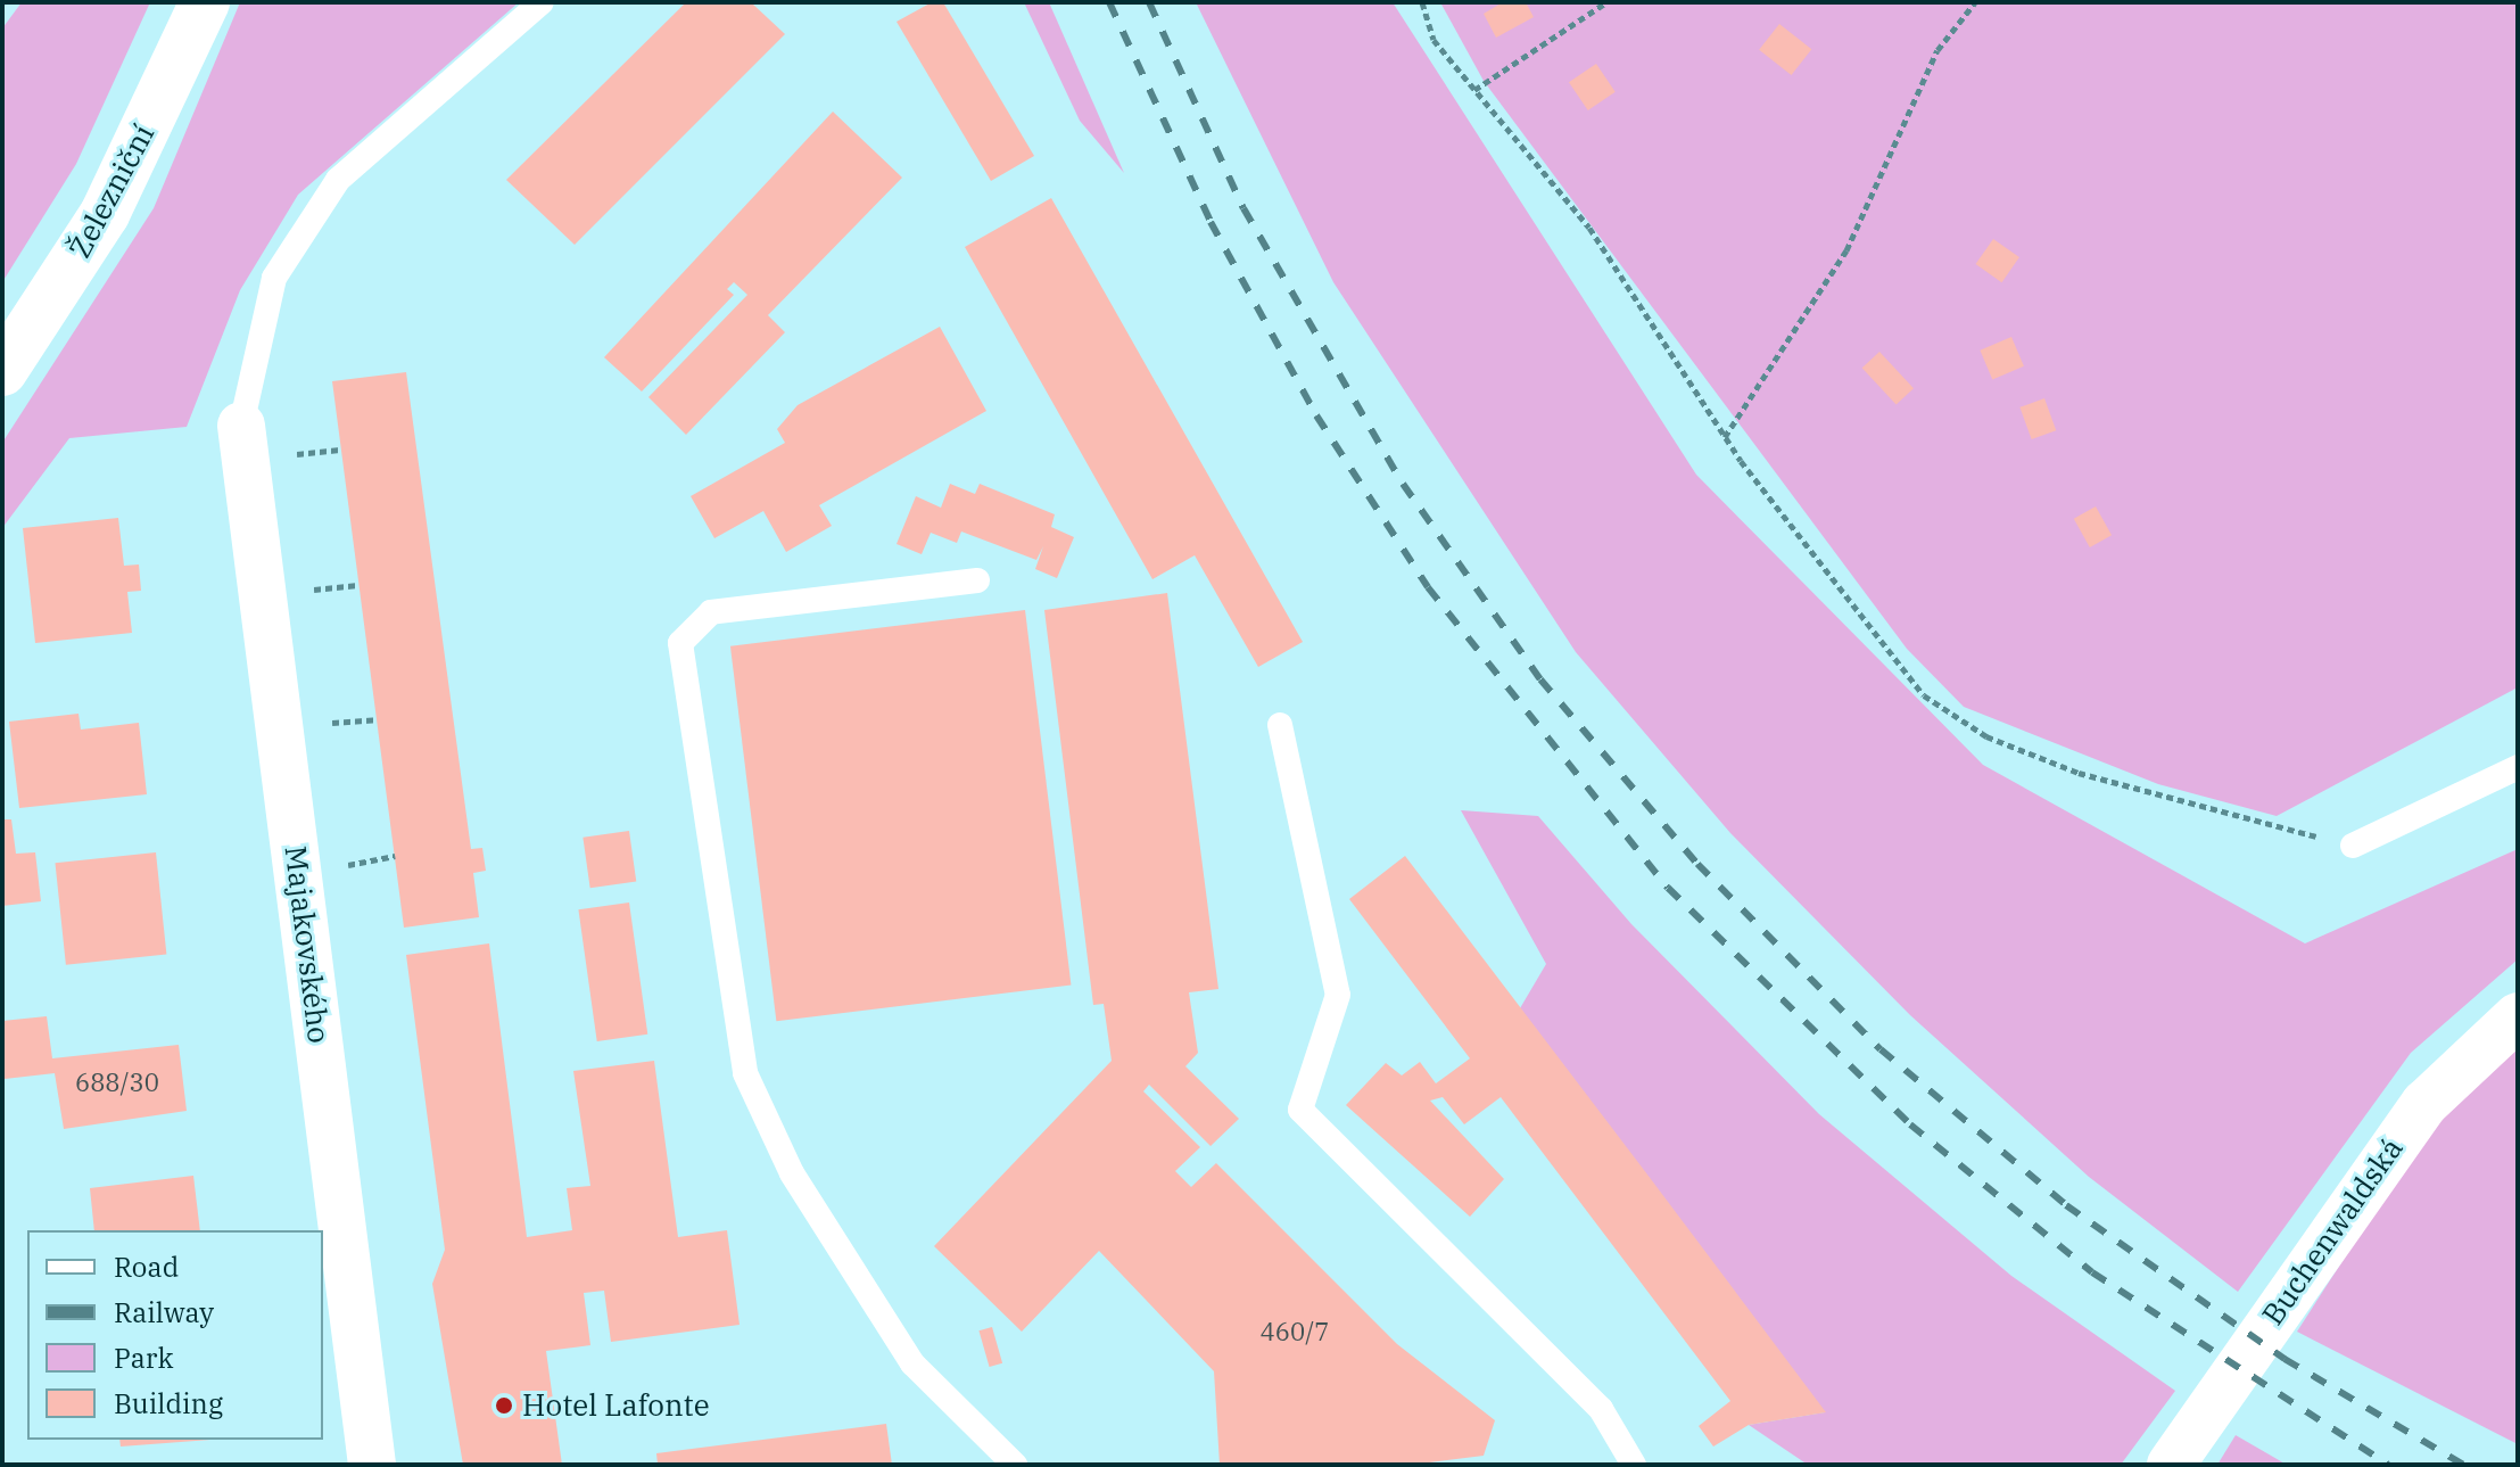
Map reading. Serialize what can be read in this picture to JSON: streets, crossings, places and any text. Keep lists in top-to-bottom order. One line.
{"streets":{"street":["Železniční","Majakovského","Buchenwaldská"]},"places":["Hotel Lafonte"],"house_numbers":["688/30","460/7"],"legend":["Road","Railway","Park","Building"]}
